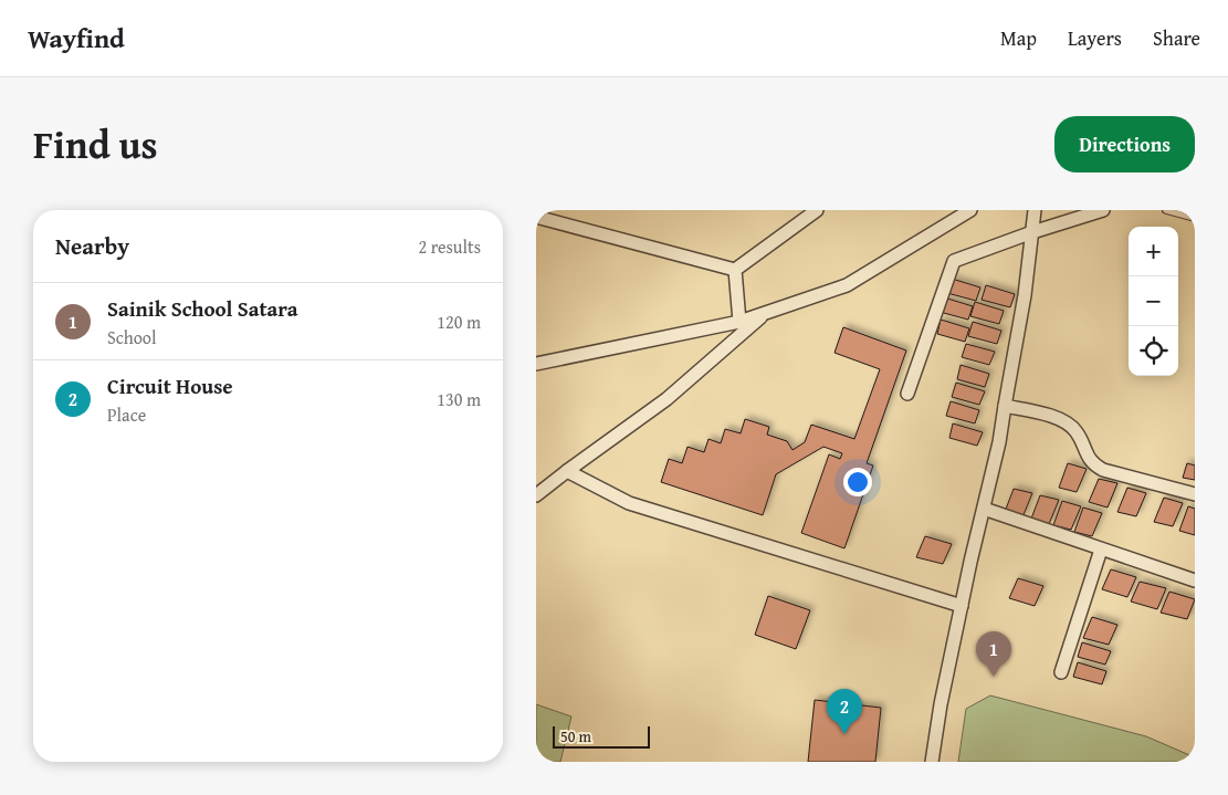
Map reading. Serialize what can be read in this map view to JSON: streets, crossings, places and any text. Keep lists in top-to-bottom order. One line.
{"scale_bar":"50 m","page":{"header":"Wayfind","nav":["Map","Layers","Share"],"title":"Find us","buttons":"Directions","heading":["Nearby","2 results"],"map_buttons":["+","−"],"list":[{"mark":"1","name":"Sainik School Satara","note":"School","value":"120 m"},{"mark":"2","name":"Circuit House","note":"Place","value":"130 m"}],"pins":["1","2"],"scale":"50 m"}}
